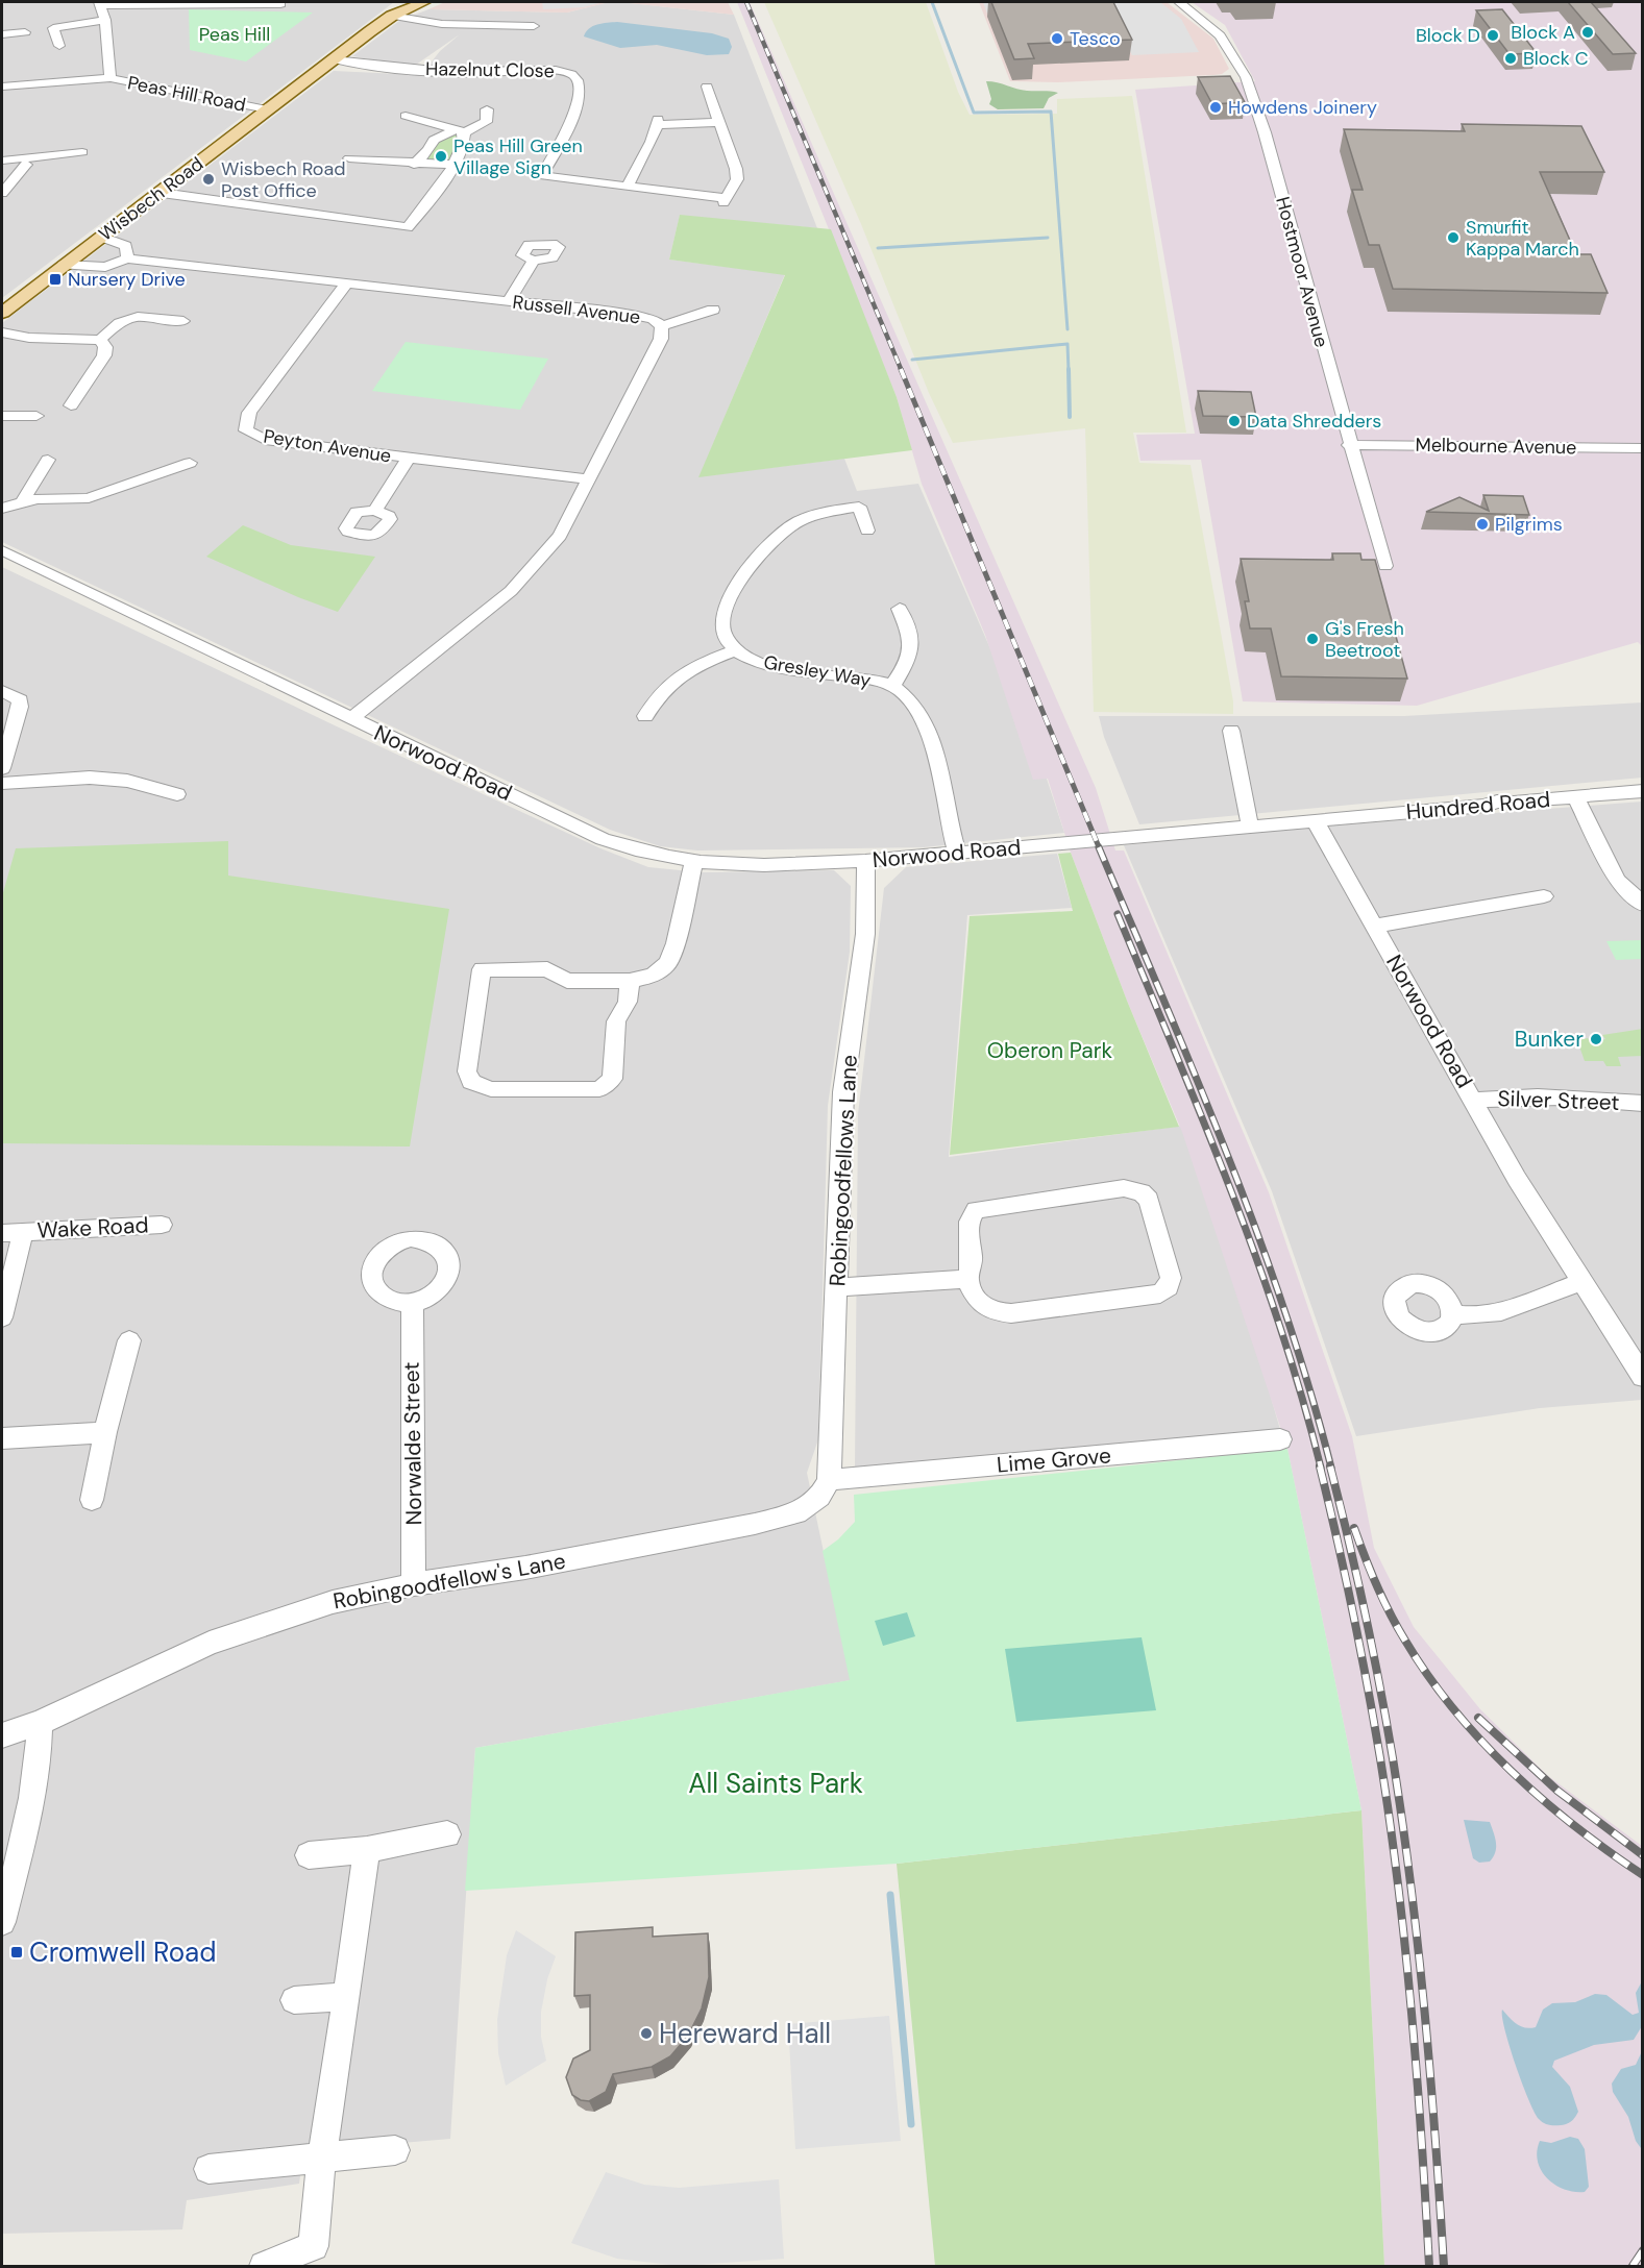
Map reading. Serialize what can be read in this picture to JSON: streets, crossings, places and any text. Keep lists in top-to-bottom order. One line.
{"streets":{"main road":["Wisbech Road"],"street":["Hazelnut Close","Peas Hill Road","Hostmoor Avenue","Russell Avenue","Peyton Avenue","Melbourne Avenue","Gresley Way","Norwood Road","Hundred Road","Silver Street","Robingoodfellows Lane","Wake Road","Norwalde Street","Lime Grove","Robingoodfellow's Lane"]},"crossings":[["Hazelnut Close","Wisbech Road"],["Peas Hill Road","Wisbech Road"],["Wisbech Road","Russell Avenue"],["Hostmoor Avenue","Melbourne Avenue"],["Russell Avenue","Peyton Avenue"],["Russell Avenue","Norwood Road"],["Gresley Way","Norwood Road"],["Norwood Road","Hundred Road"],["Norwood Road","Silver Street"],["Norwood Road","Robingoodfellows Lane"],["Robingoodfellows Lane","Lime Grove"],["Robingoodfellows Lane","Robingoodfellow's Lane"],["Norwalde Street","Robingoodfellow's Lane"],["Lime Grove","Robingoodfellow's Lane"]],"parks":["Peas Hill","Oberon Park","All Saints Park"],"places":{"other":["Block A","Block D","Tesco","Block C","Howdens Joinery","Peas Hill Green Village Sign","Wisbech Road Post Office","Smurfit Kappa March","Data Shredders","Pilgrims","G's Fresh Beetroot","Bunker","Hereward Hall"],"transit":["Nursery Drive","Cromwell Road"]}}
